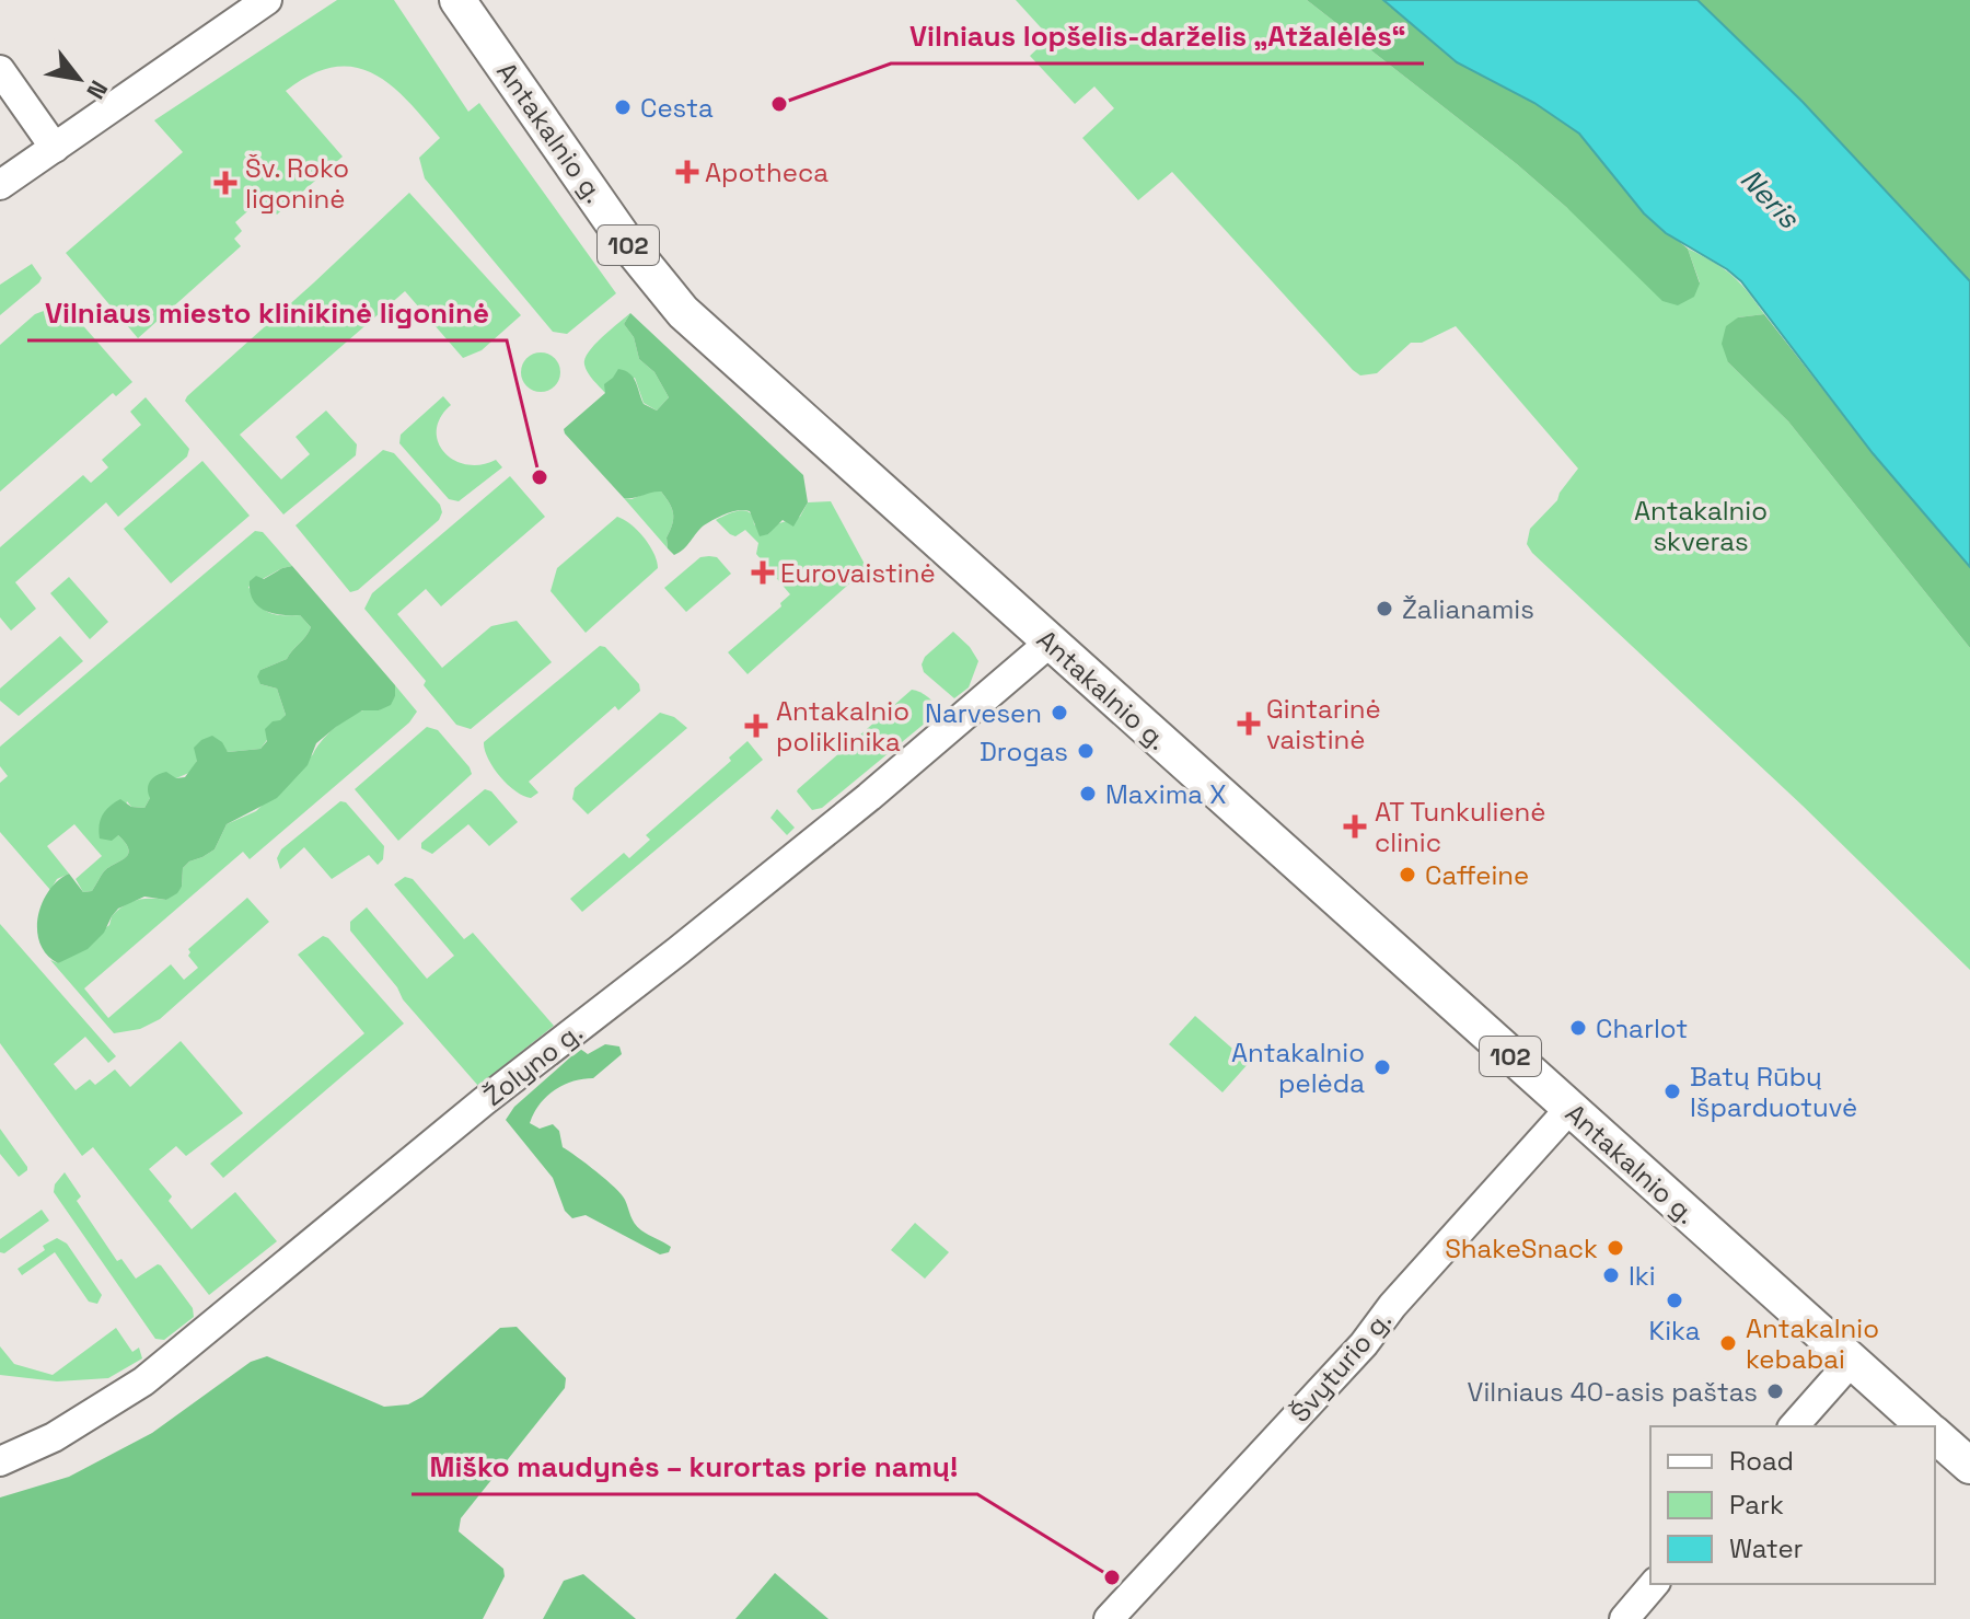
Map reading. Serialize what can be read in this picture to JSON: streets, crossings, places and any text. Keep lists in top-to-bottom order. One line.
{"streets":{"main road":["Antakalnio g.","102"],"street":["Žolyno g.","Švyturio g."]},"crossings":[["Antakalnio g.","Žolyno g."],["Antakalnio g.","Švyturio g."]],"water":["Neris"],"parks":["Antakalnio skveras"],"places":{"other":["Vilniaus lopšelis-darželis „Atžalėlės“","Cesta","Vilniaus miesto klinikinė ligoninė","Žalianamis","Narvesen","Drogas","Maxima X","Caffeine","Charlot","Antakalnio pelėda","Batų Rūbų Išparduotuvė","ShakeSnack","Iki","Kika","Antakalnio kebabai","Vilniaus 40-asis paštas","Miško maudynės – kurortas prie namų!"],"health":["Apotheca","Šv. Roko ligoninė","Eurovaistinė","Gintarinė vaistinė","Antakalnio poliklinika","AT Tunkulienė clinic"]},"legend":["Road","Park","Water"],"north":"bottom right"}
